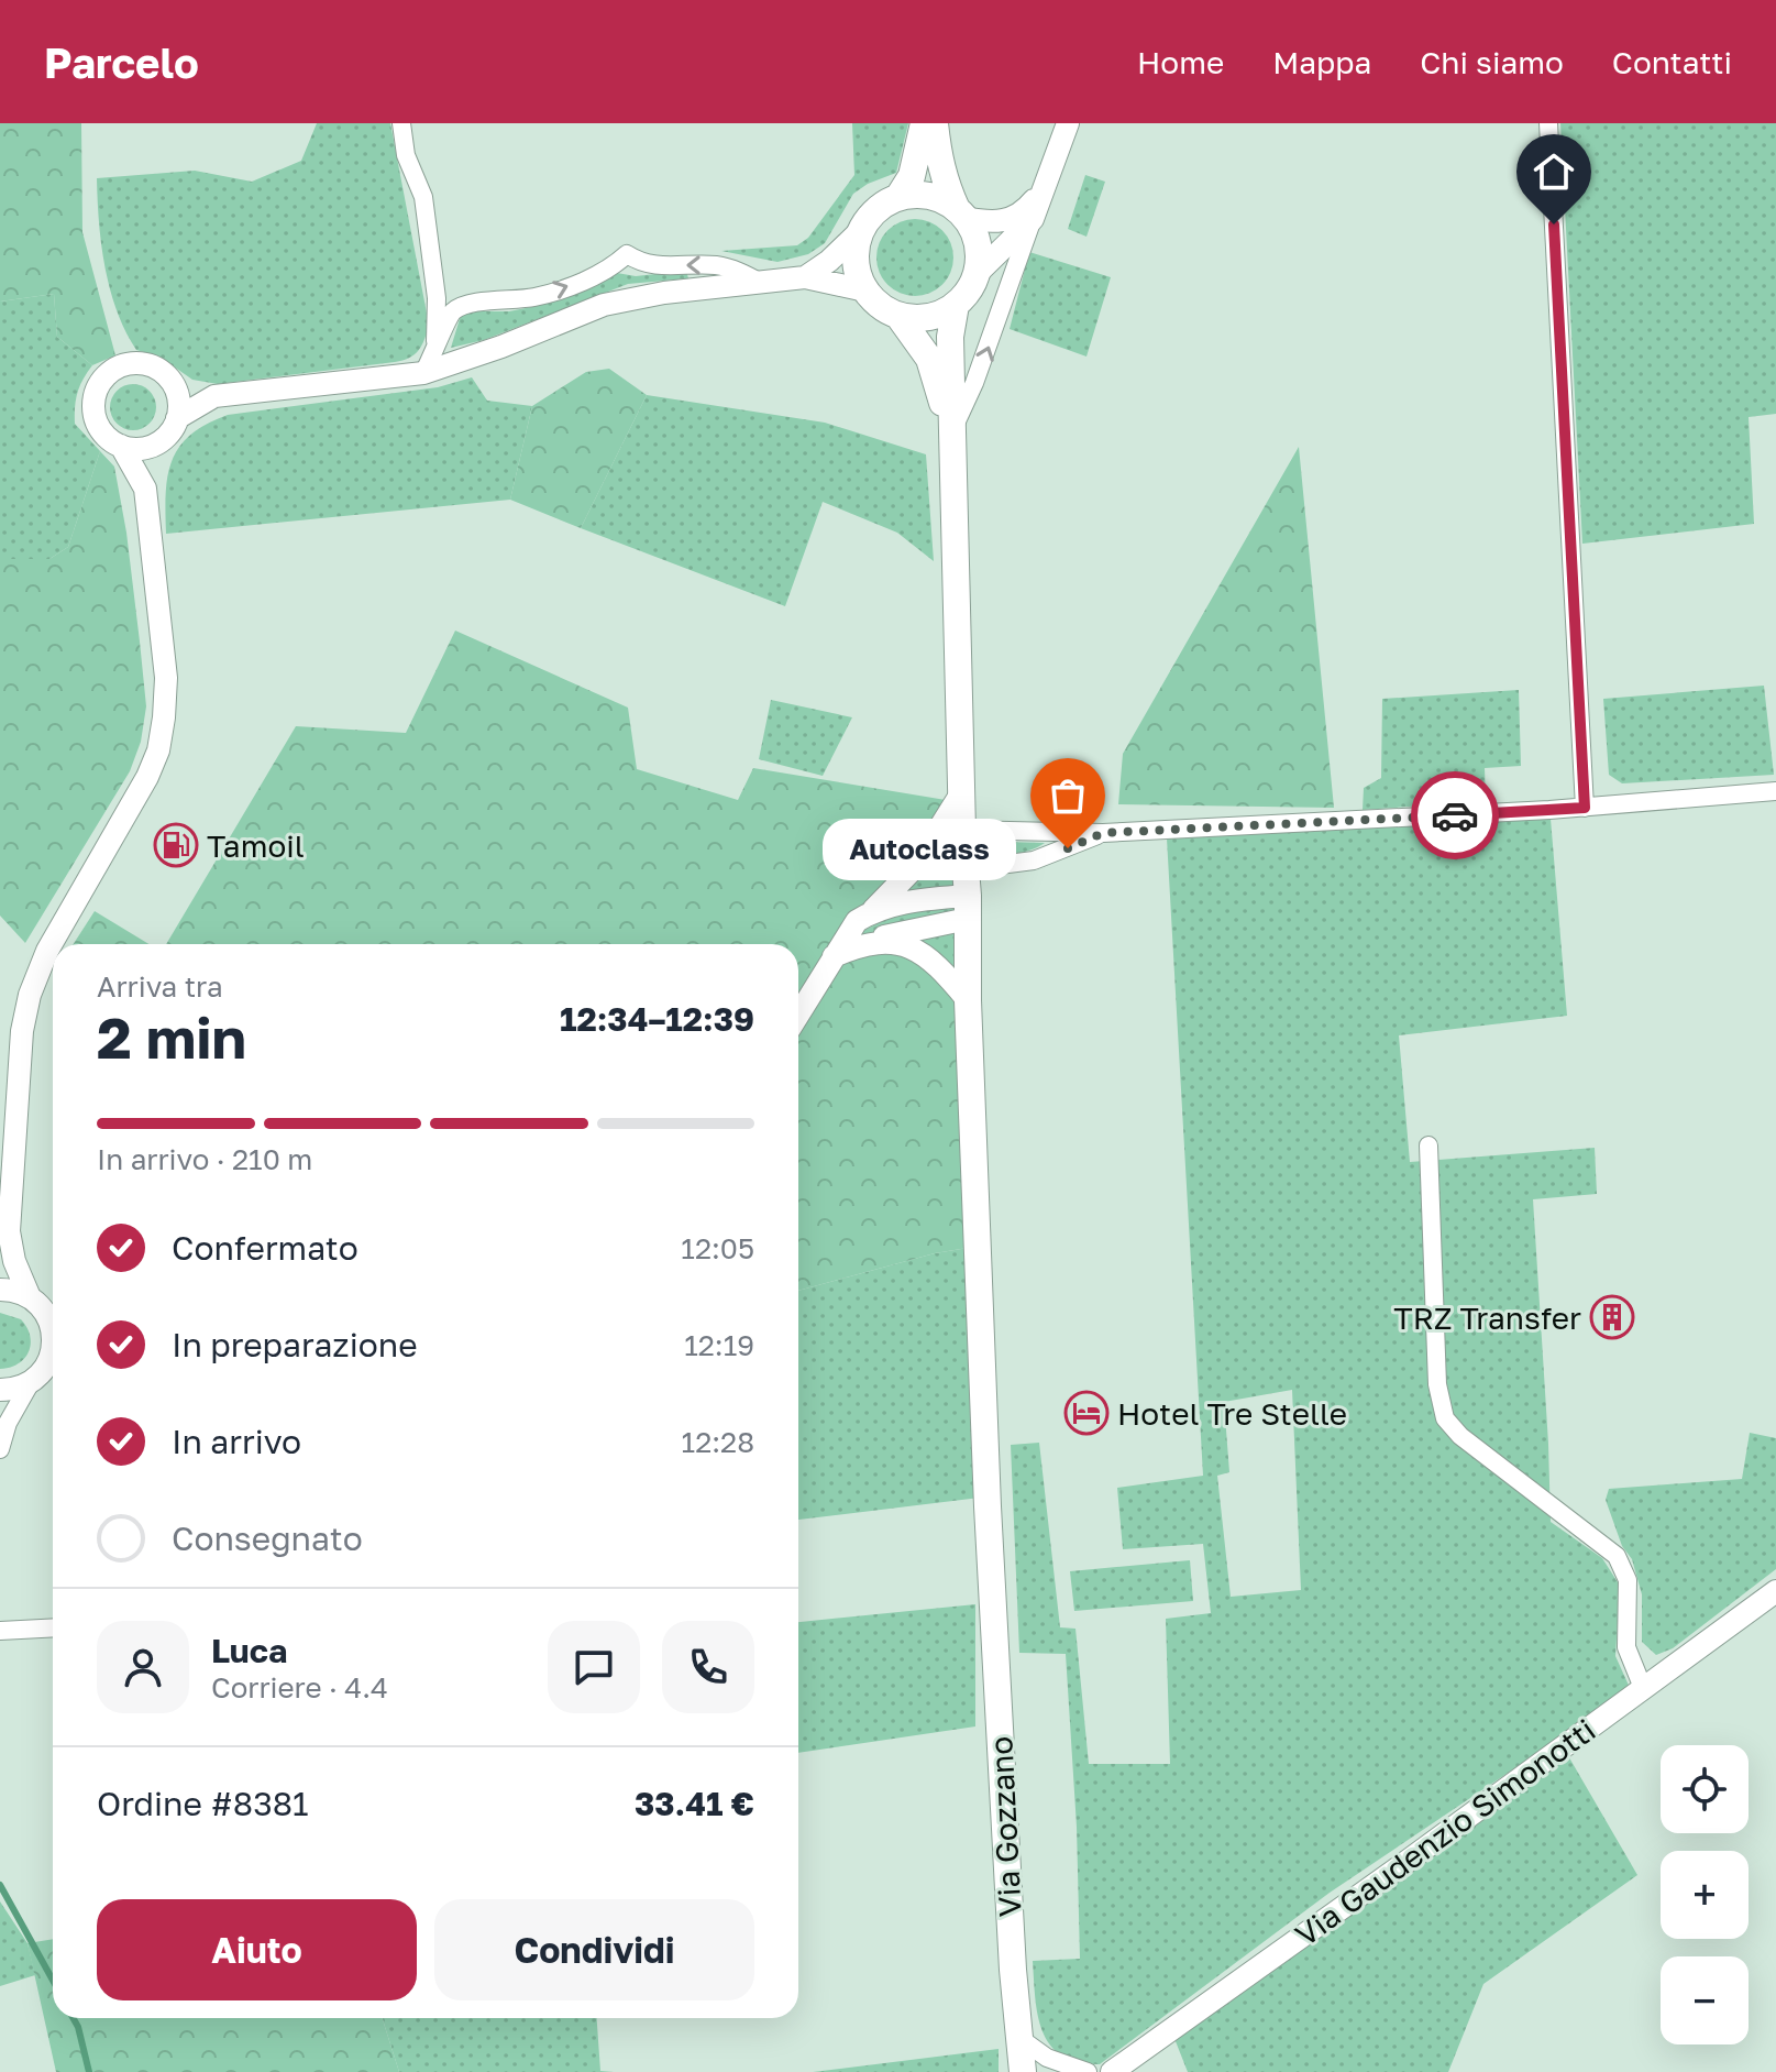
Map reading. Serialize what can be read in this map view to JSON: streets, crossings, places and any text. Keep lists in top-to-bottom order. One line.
{"streets":{"main road":["Via Gozzano"],"street":["Via Gaudenzio Simonotti"]},"places":{"fuel station":["Tamoil"],"other":["Autoclass"],"building":["TRZ Transfer"],"hotel":["Hotel Tre Stelle"]},"page":{"header":"Parcelo","nav":["Home","Mappa","Chi siamo","Contatti"],"bubble":"Autoclass","heading":["2 min","Arriva tra","12:34–12:39"],"panel":["Luca","Corriere · 4.4","Ordine #8381","33.41 €"],"bar":"In arrivo · 210 m","list":[["Confermato","12:05"],["In preparazione","12:19"],["In arrivo","12:28"],"Consegnato"],"map_buttons":["+","−"],"buttons":["Aiuto","Condividi"]}}
